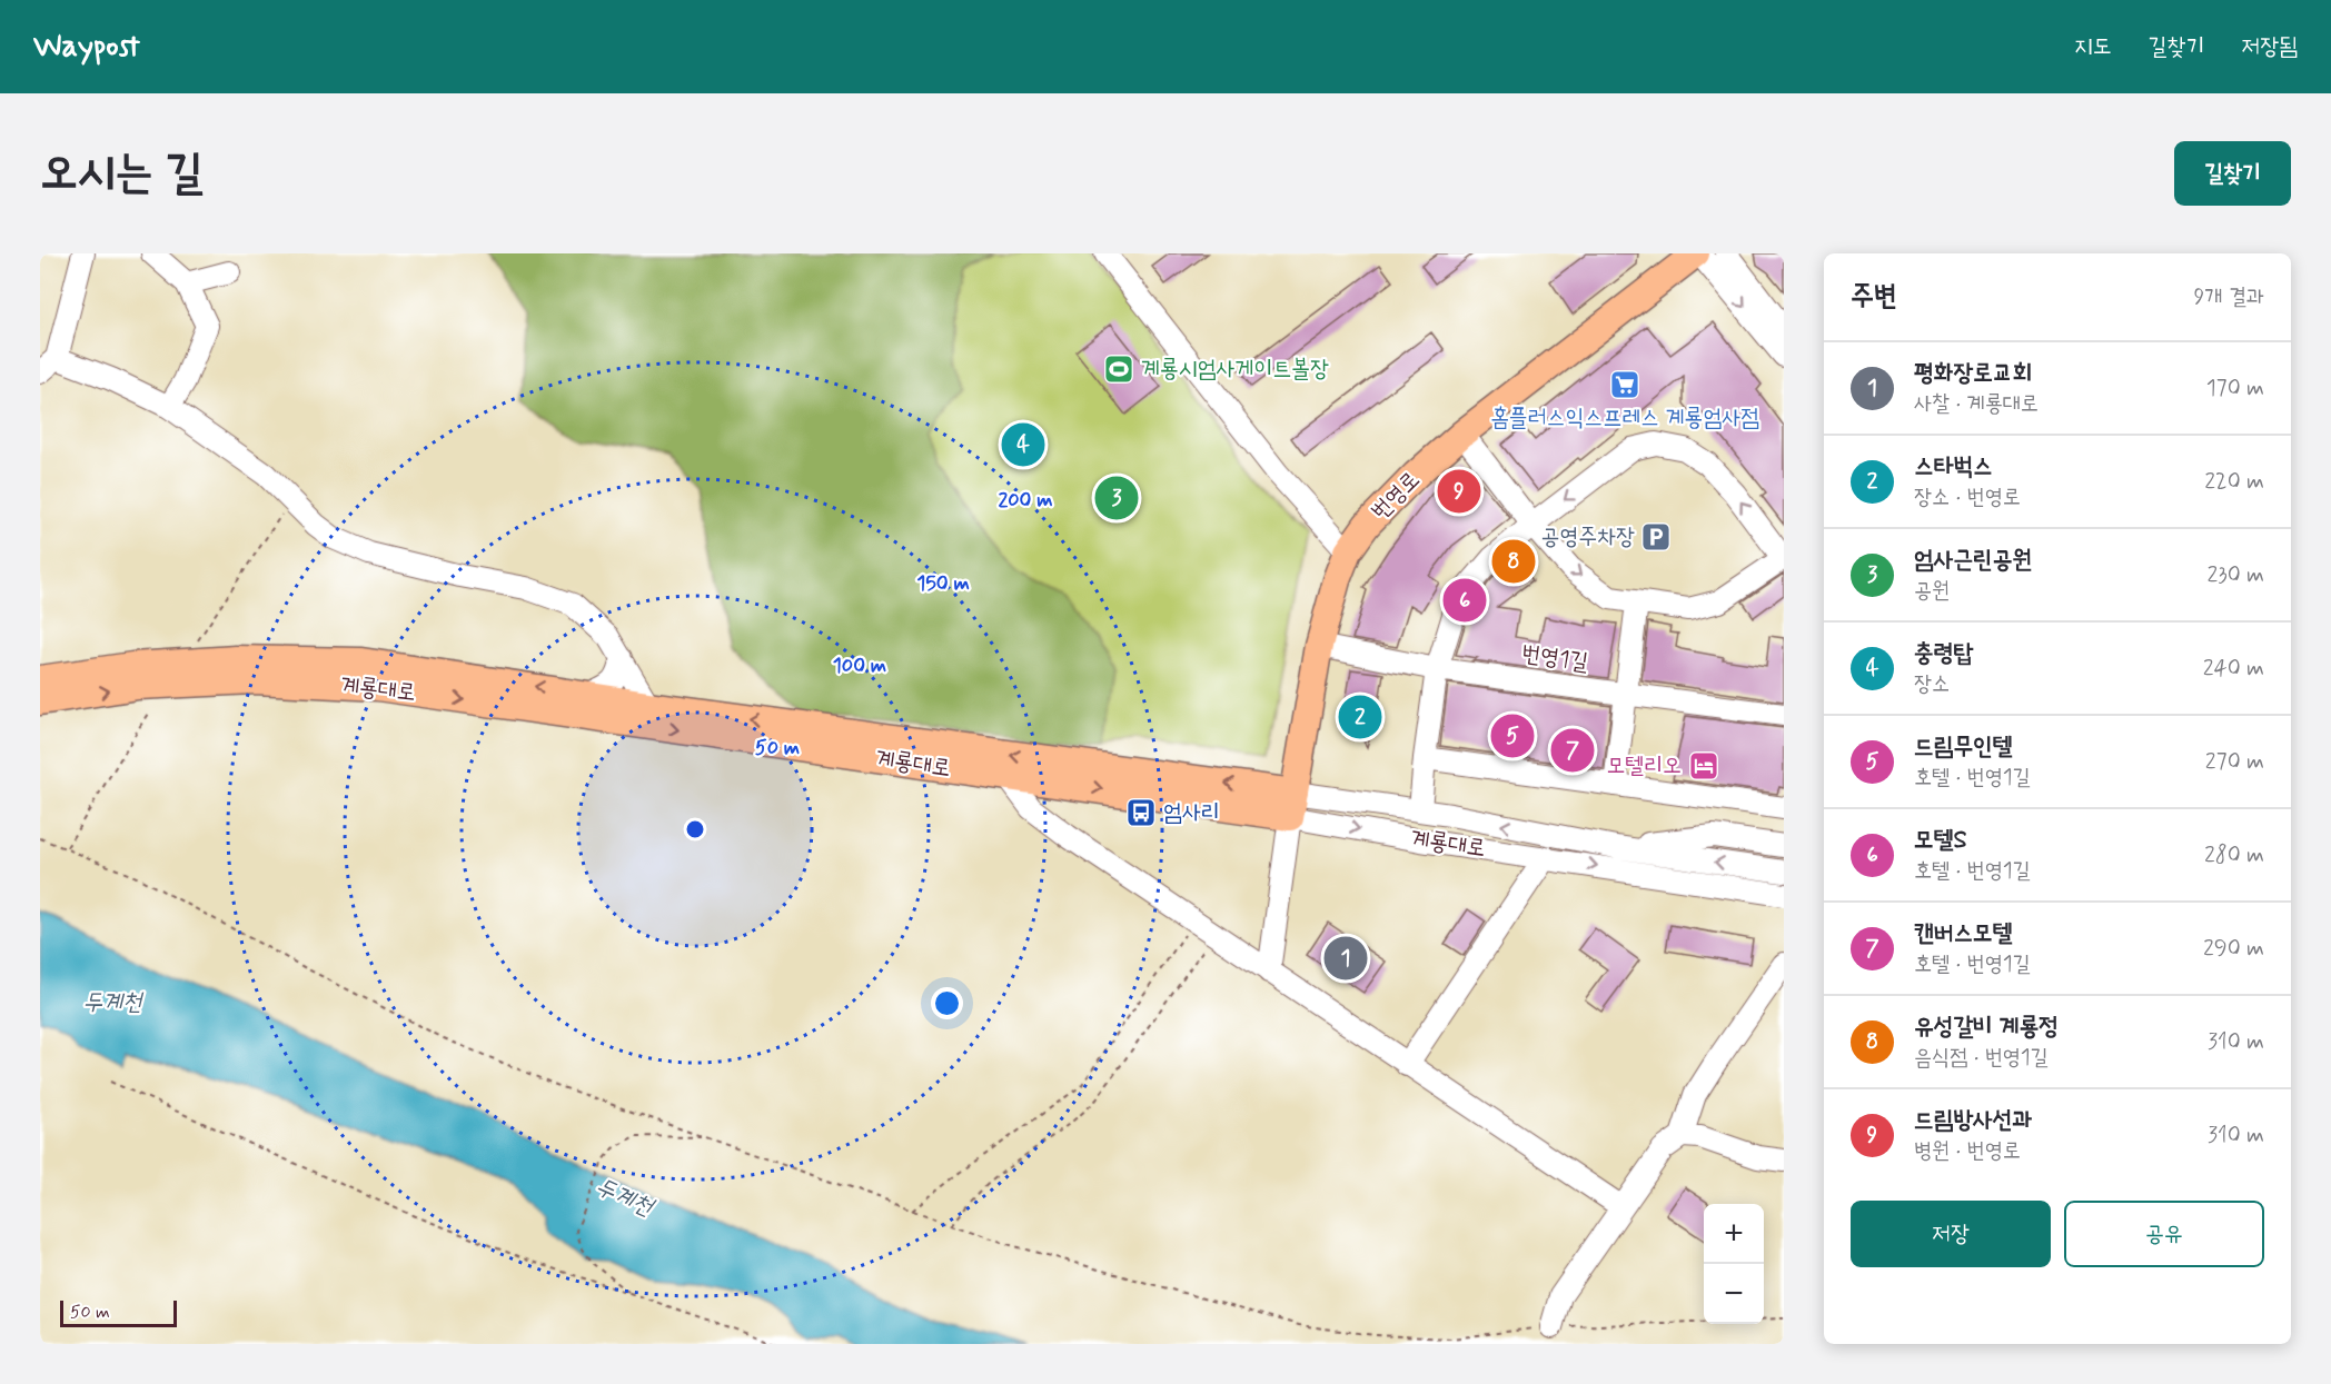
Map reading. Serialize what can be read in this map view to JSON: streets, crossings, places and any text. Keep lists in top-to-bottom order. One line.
{"streets":{"main road":["번영로","계룡대로"],"street":["번영1길"]},"crossings":[["번영로","번영1길"],["번영로","계룡대로"]],"water":["두계천"],"places":{"sports":["계룡시엄사게이트볼장"],"supermarket":["홈플러스익스프레스 계룡엄사점"],"parking":["공영주차장"],"hotel":["모텔리오"],"bus stop":["엄사리"]},"scale_bar":"50 m","page":{"header":"Waypost","nav":["지도","길찾기","저장됨"],"buttons":["길찾기",["저장","공유"]],"title":"오시는 길","heading":["주변","9개 결과"],"list":[{"mark":"1","name":"평화장로교회","note":"사찰 · 계룡대로","value":"170 m"},{"mark":"2","name":"스타벅스","note":"장소 · 번영로","value":"220 m"},{"mark":"3","name":"엄사근린공원","note":"공원","value":"230 m"},{"mark":"4","name":"충령탑","note":"장소","value":"240 m"},{"mark":"5","name":"드림무인텔","note":"호텔 · 번영1길","value":"270 m"},{"mark":"6","name":"모텔S","note":"호텔 · 번영1길","value":"280 m"},{"mark":"7","name":"캔버스모텔","note":"호텔 · 번영1길","value":"290 m"},{"mark":"8","name":"유성갈비 계룡정","note":"음식점 · 번영1길","value":"310 m"},{"mark":"9","name":"드림방사선과","note":"병원 · 번영로","value":"310 m"}],"pins":["4","9","3","8","6","2","5","7","1"],"map_buttons":["+","−"],"scale":"50 m"},"rings":["200 m","150 m","100 m","50 m"]}
